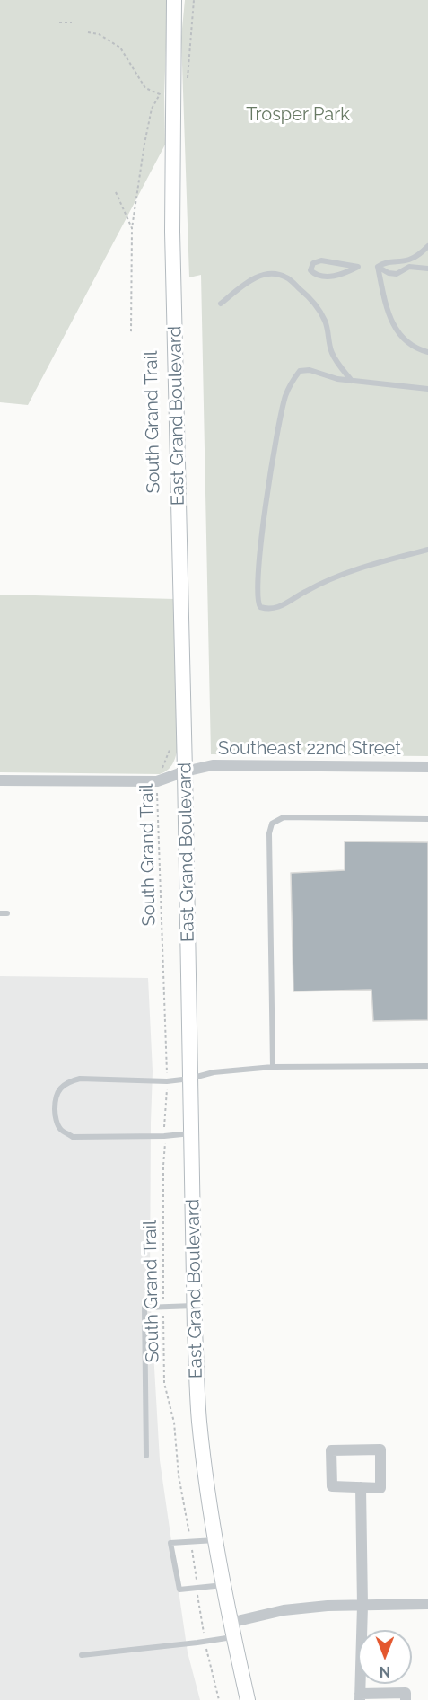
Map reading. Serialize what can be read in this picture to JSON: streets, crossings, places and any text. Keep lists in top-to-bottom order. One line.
{"streets":{"street":["East Grand Boulevard","Southeast 22nd Street"],"path":["South Grand Trail"]},"crossings":[["East Grand Boulevard","Southeast 22nd Street"],["South Grand Trail","Southeast 22nd Street"]],"parks":["Trosper Park"],"north":"bottom"}
